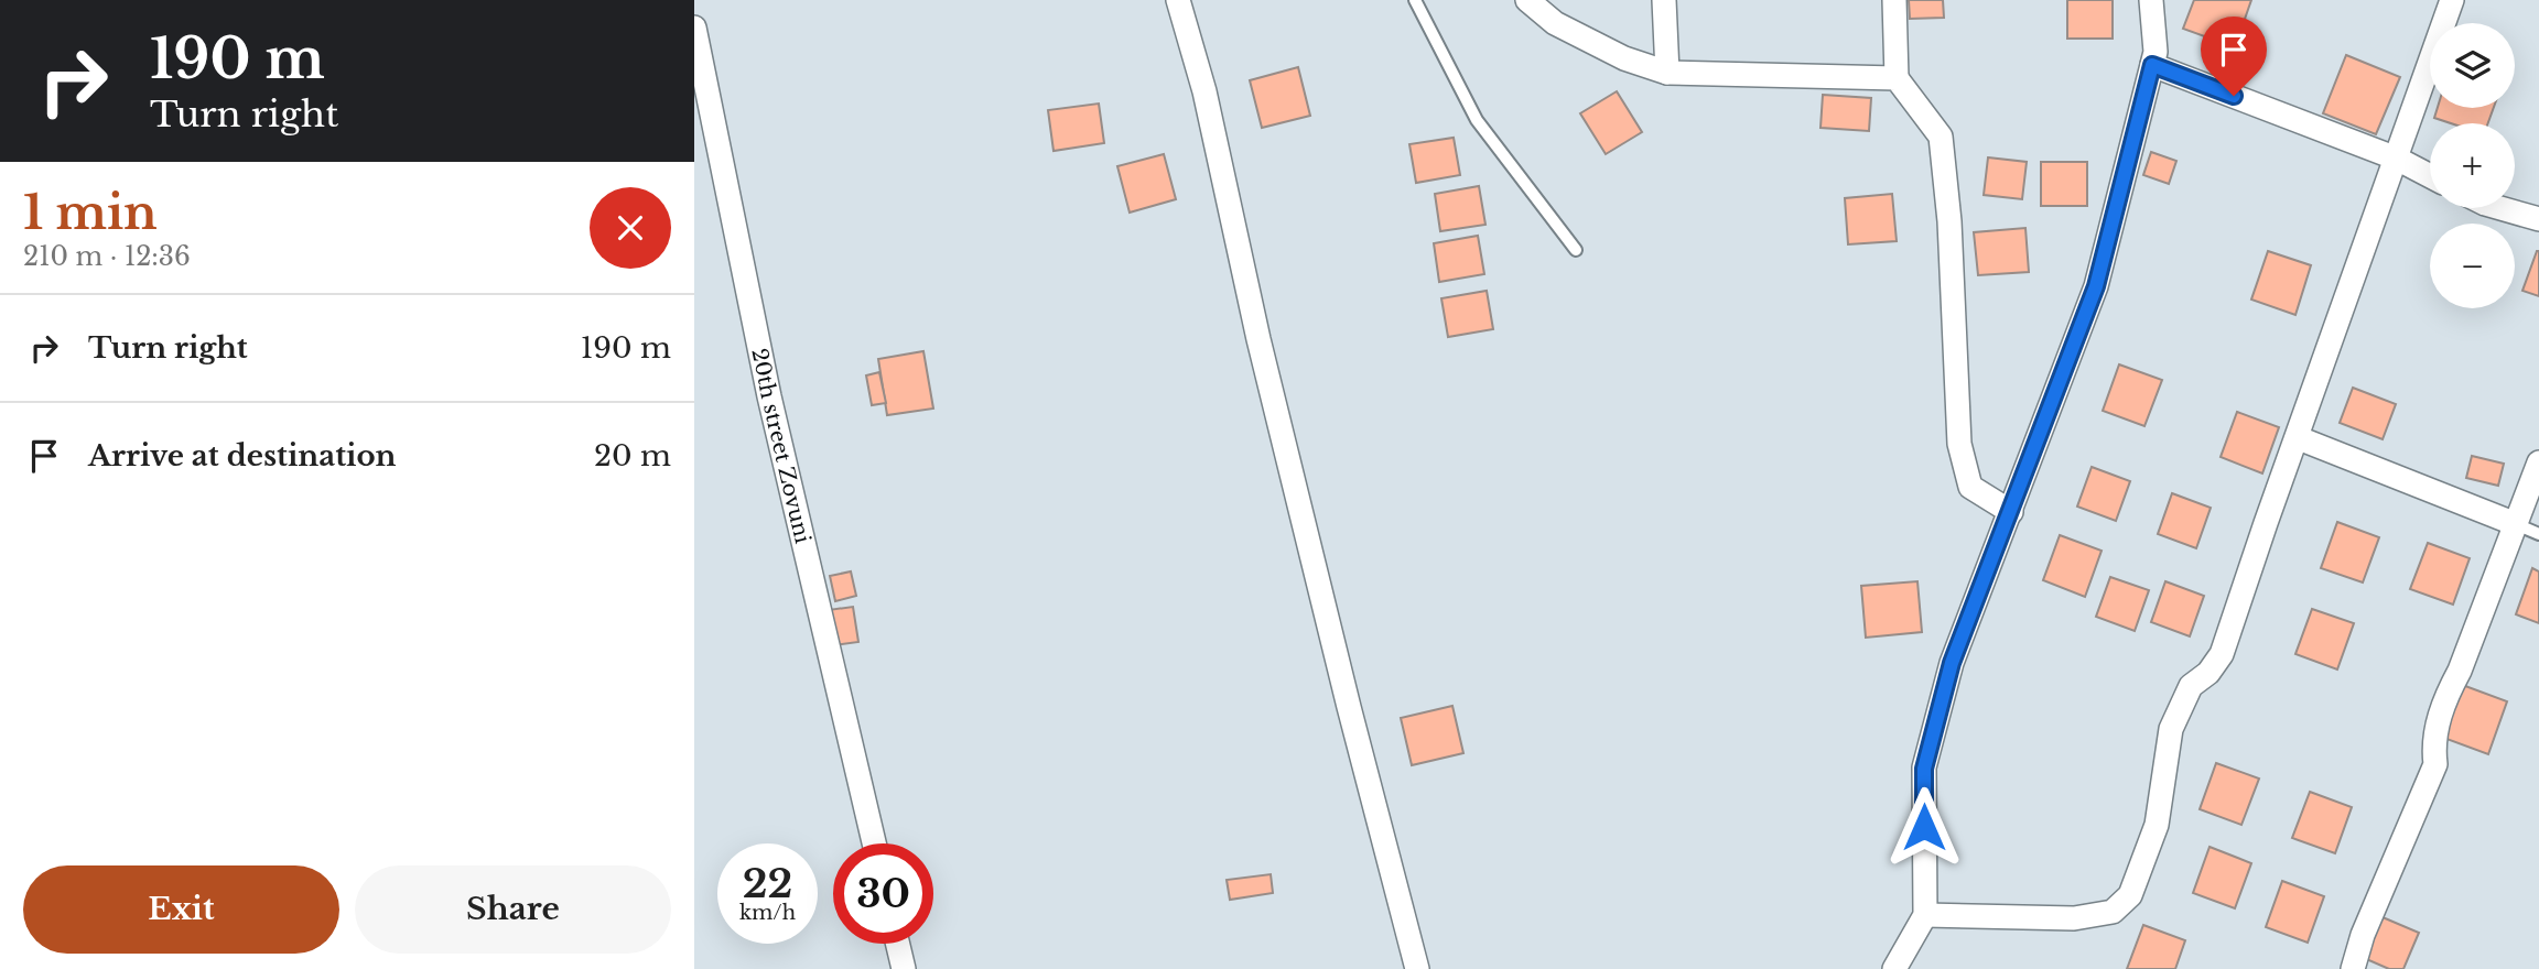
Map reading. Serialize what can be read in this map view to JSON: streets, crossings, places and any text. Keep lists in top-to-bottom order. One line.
{"streets":{"street":["20th street Zovuni"]},"page":{"turn":["190 m","Turn right"],"map_buttons":["+","−"],"heading":["1 min","210 m · 12:36"],"list":[{"name":"Turn right","value":"190 m"},{"name":"Arrive at destination","value":"20 m"}],"speed":"22 km/h","limit":"30","buttons":["Exit","Share"]}}
